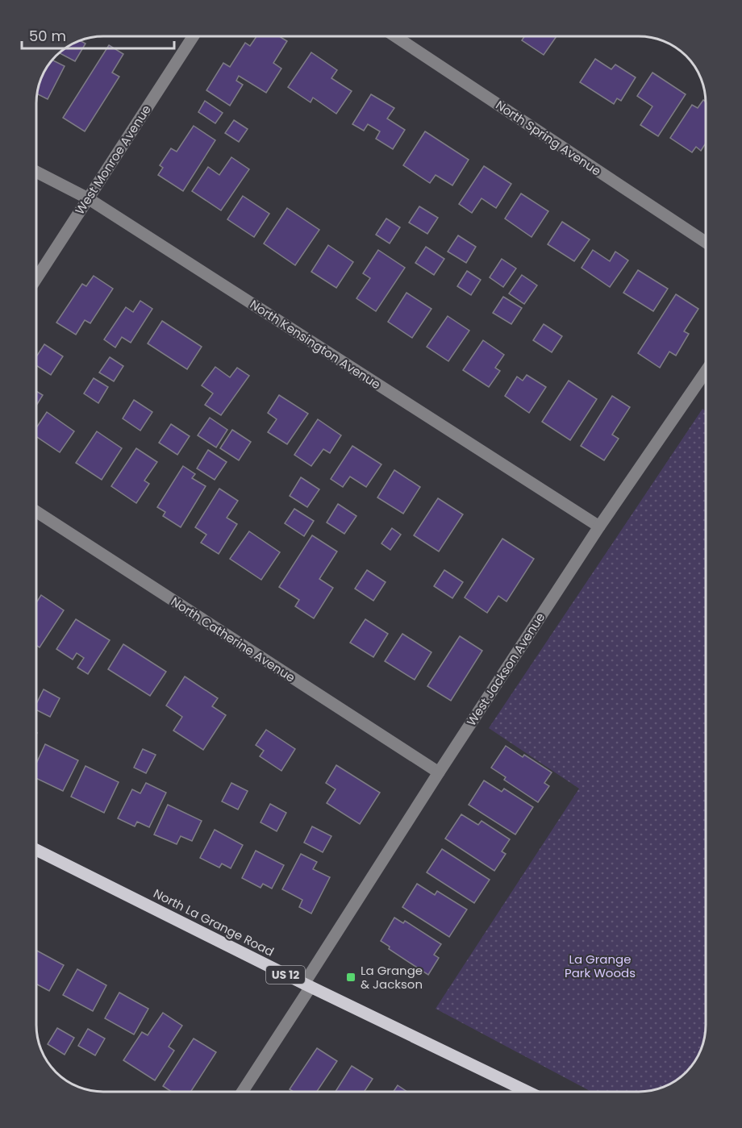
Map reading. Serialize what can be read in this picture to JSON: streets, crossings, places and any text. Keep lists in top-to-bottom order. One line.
{"streets":{"main road":["North La Grange Road","US 12"],"street":["North Spring Avenue","West Monroe Avenue","North Kensington Avenue","North Catherine Avenue","West Jackson Avenue"]},"crossings":[["West Monroe Avenue","North Kensington Avenue"],["North Kensington Avenue","West Jackson Avenue"],["North Catherine Avenue","West Jackson Avenue"],["West Jackson Avenue","North La Grange Road"]],"parks":["La Grange Park Woods"],"places":{"transit":["La Grange & Jackson"]},"scale_bar":"50 m"}
